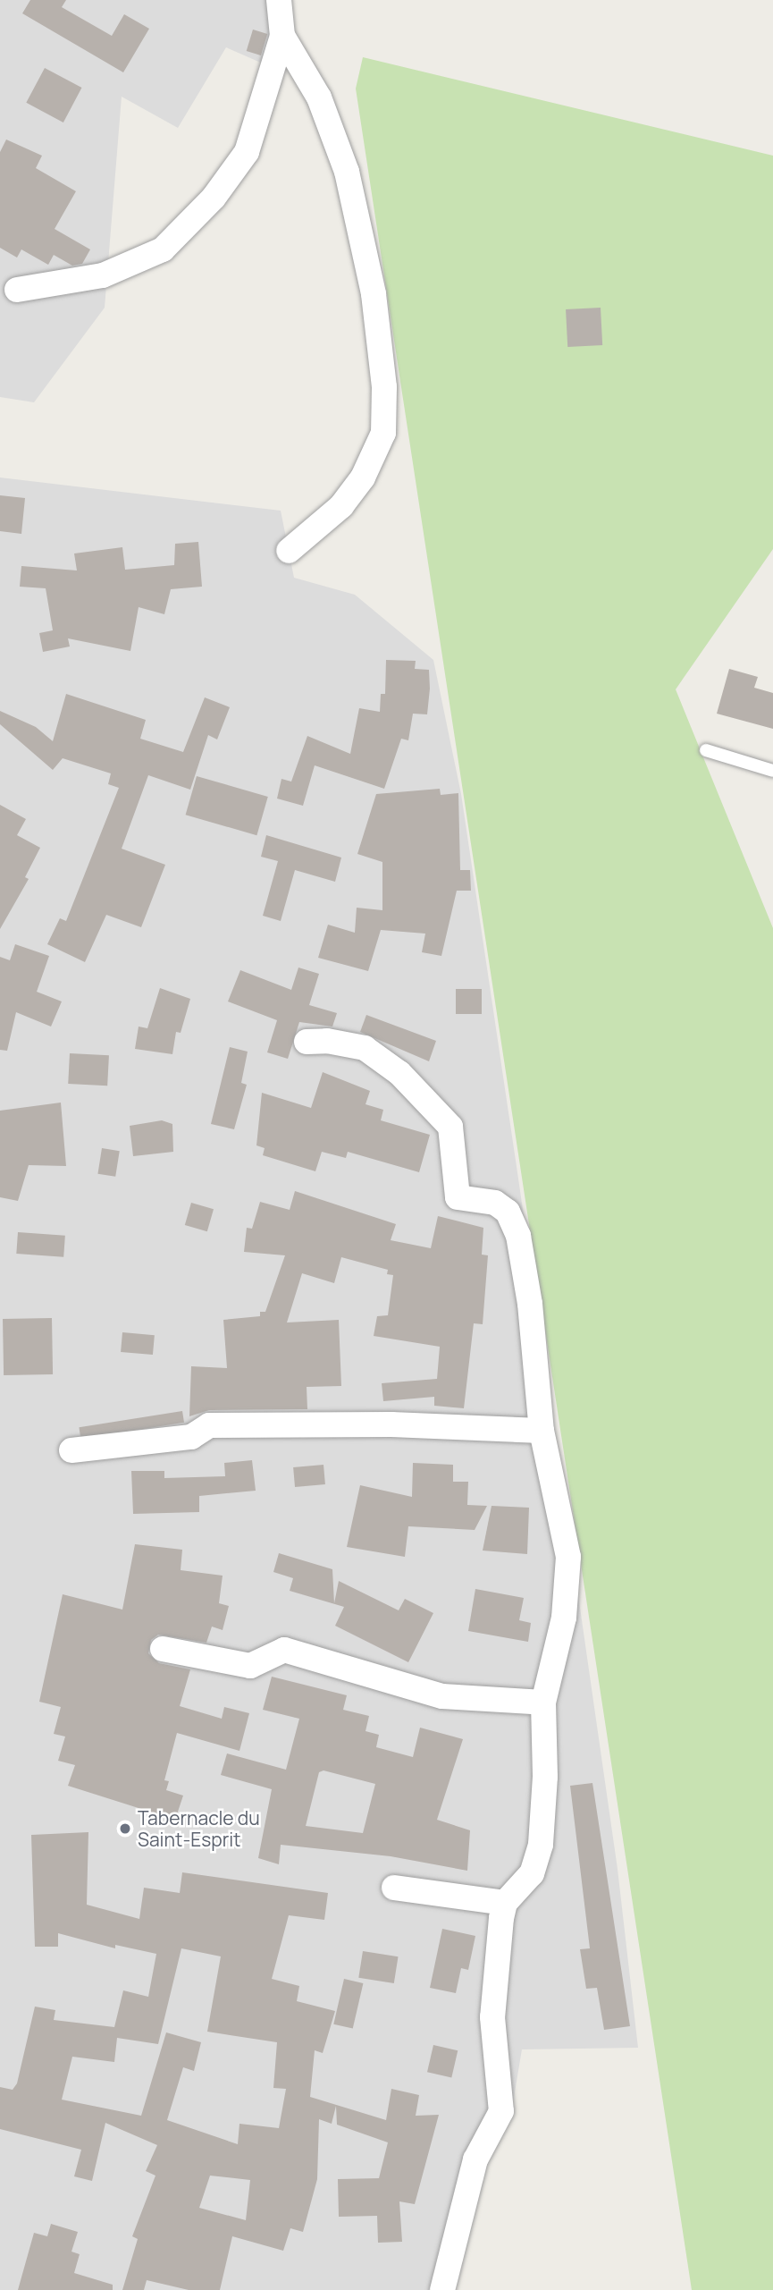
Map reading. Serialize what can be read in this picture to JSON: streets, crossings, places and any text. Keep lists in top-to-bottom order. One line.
{"places":["Tabernacle du Saint-Esprit"]}
